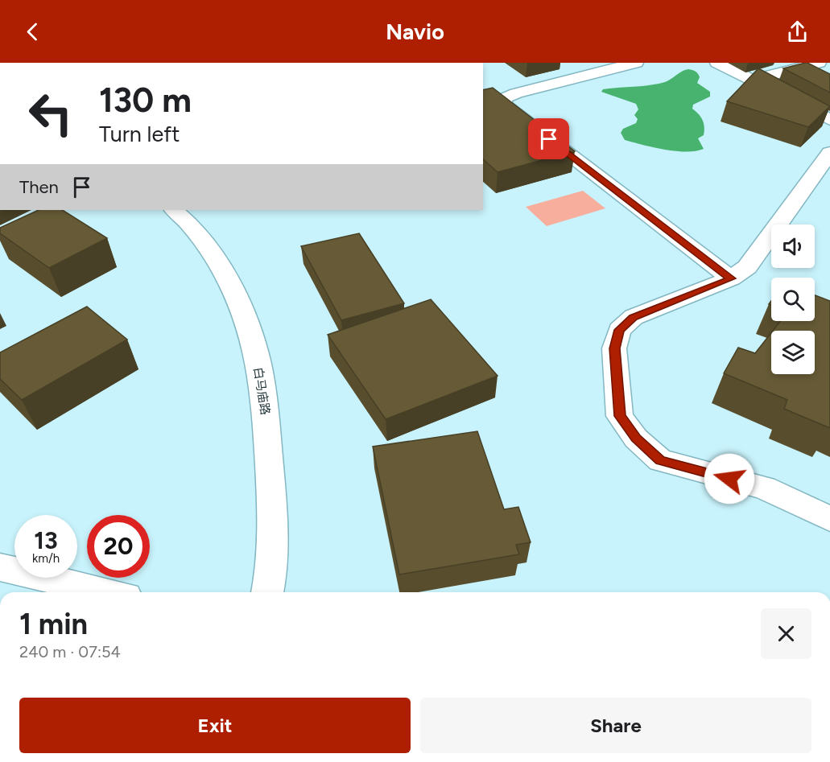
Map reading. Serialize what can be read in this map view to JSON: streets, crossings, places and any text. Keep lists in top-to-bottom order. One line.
{"streets":{"street":["白马庙路"]},"page":{"header":"Navio","turn":["130 m","Turn left"],"then":"Then","speed":"13 km/h","limit":"20","heading":["1 min","240 m · 07:54"],"buttons":["Exit","Share"]}}
